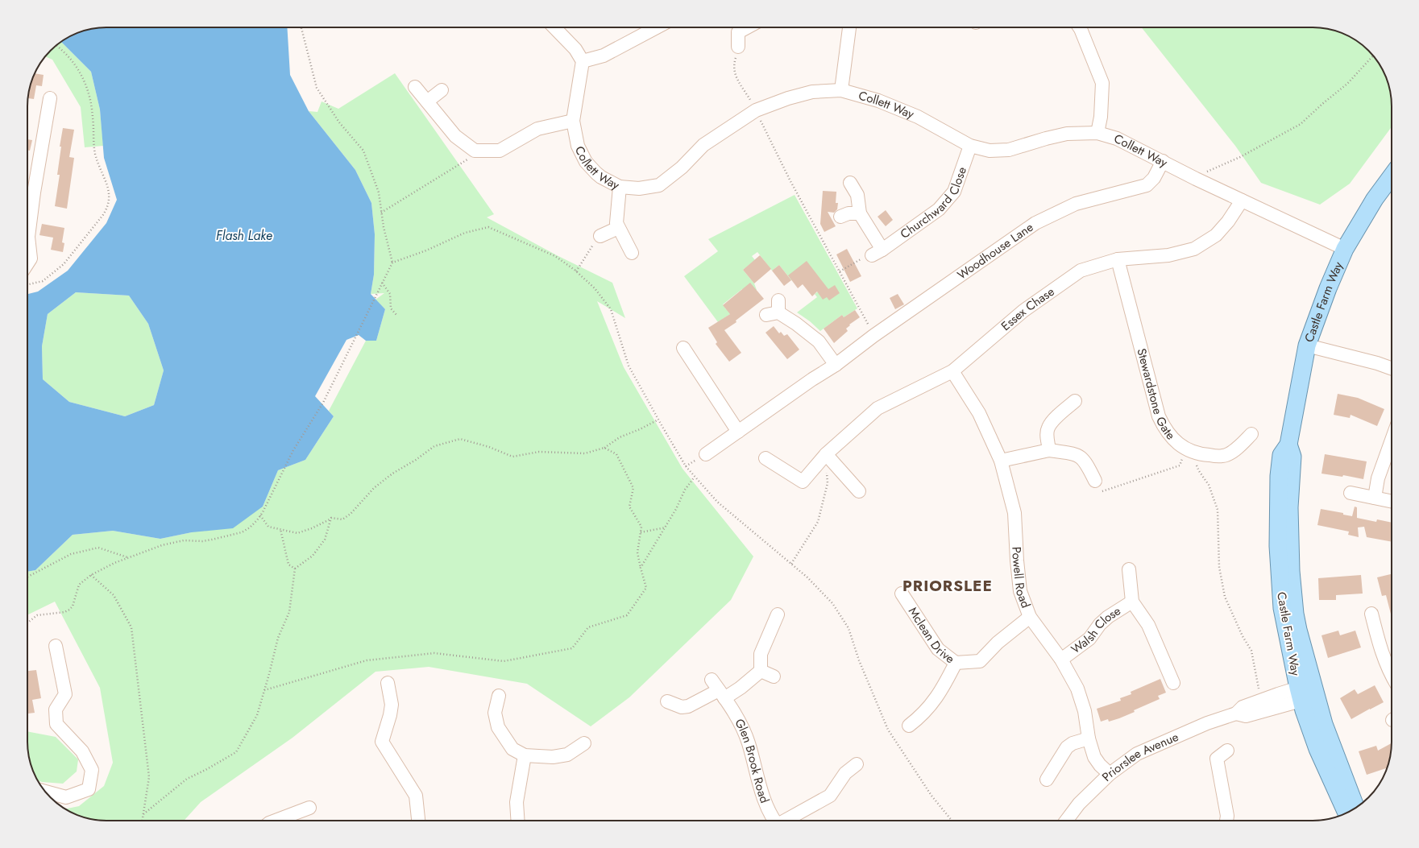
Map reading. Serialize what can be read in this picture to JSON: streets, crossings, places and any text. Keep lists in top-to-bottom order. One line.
{"streets":{"main road":["Castle Farm Way"],"street":["Collett Way","Churchward Close","Woodhouse Lane","Essex Chase","Stewardstone Gate","Powell Road","Walsh Close","Mclean Drive","Priorslee Avenue","Glen Brook Road"]},"crossings":[["Collett Way","Churchward Close"],["Collett Way","Woodhouse Lane"],["Collett Way","Castle Farm Way"],["Collett Way","Essex Chase"],["Castle Farm Way","Priorslee Avenue"],["Essex Chase","Stewardstone Gate"],["Essex Chase","Powell Road"],["Powell Road","Walsh Close"],["Powell Road","Mclean Drive"],["Powell Road","Priorslee Avenue"]],"districts":["PRIORSLEE"],"water":["Flash Lake"]}
